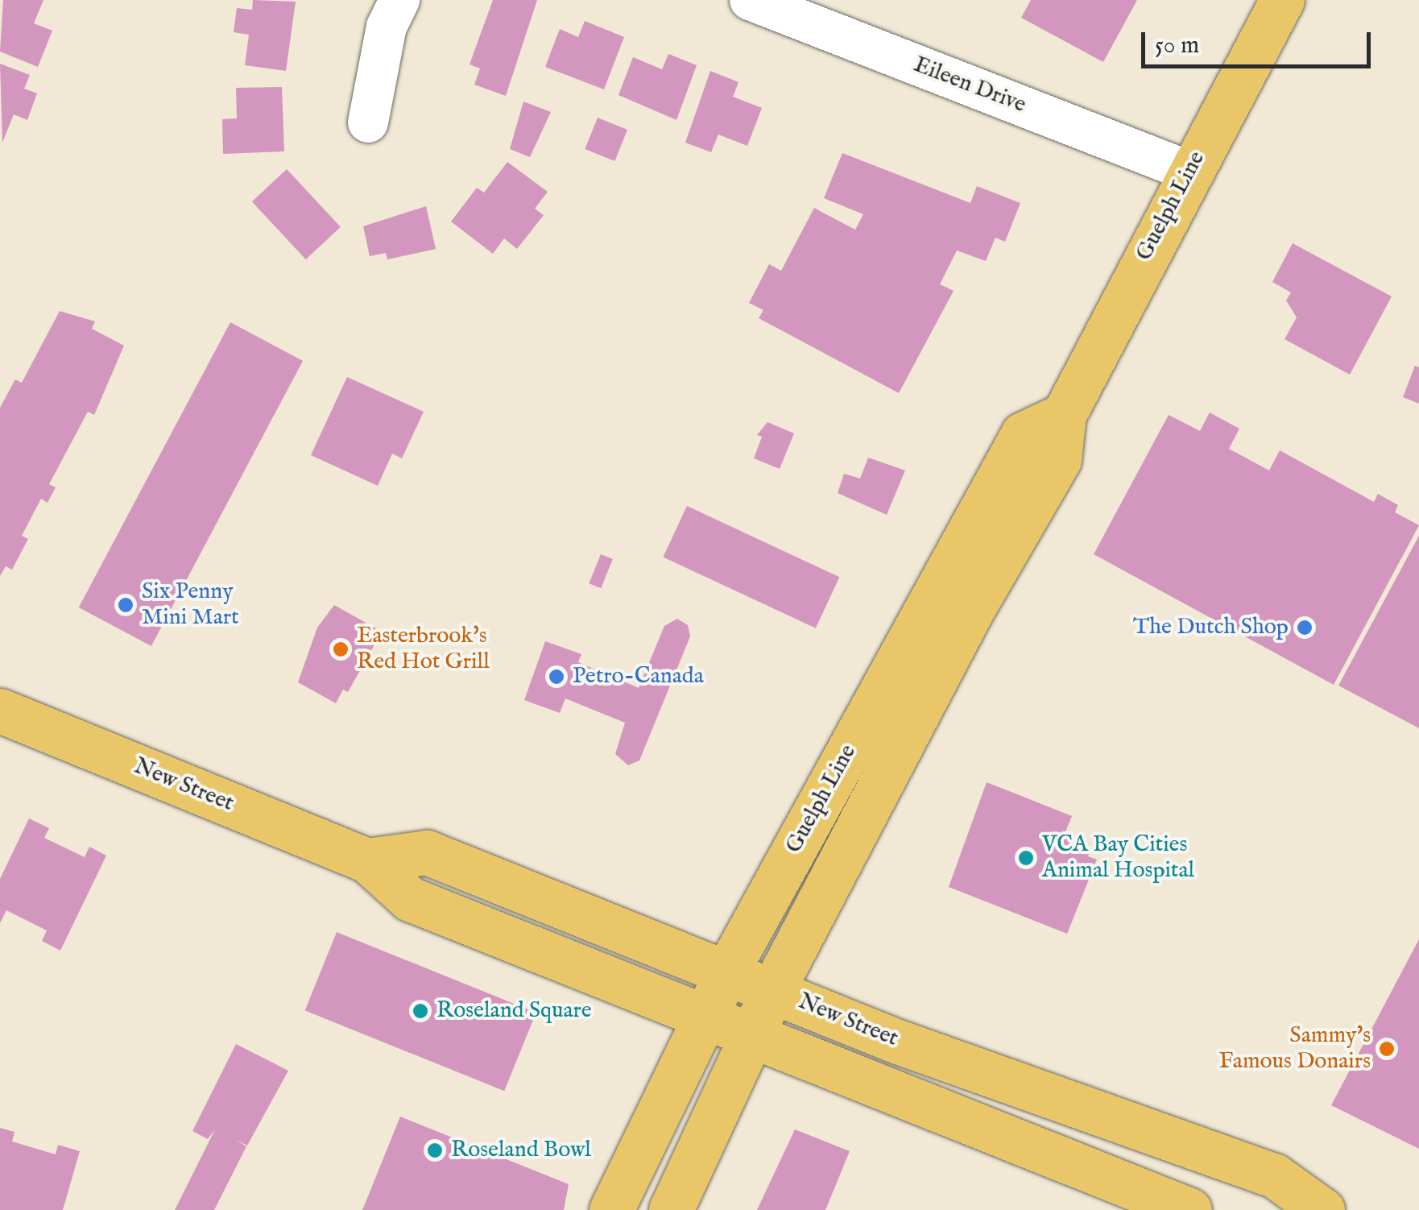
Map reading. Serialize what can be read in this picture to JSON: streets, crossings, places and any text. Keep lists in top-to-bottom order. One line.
{"streets":{"main road":["Guelph Line","New Street"],"street":["Eileen Drive"]},"crossings":[["Eileen Drive","Guelph Line"],["Guelph Line","New Street"]],"places":["Six Penny Mini Mart","The Dutch Shop","Easterbrook's Red Hot Grill","Petro-Canada","VCA Bay Cities Animal Hospital","Roseland Square","Sammy's Famous Donairs","Roseland Bowl"],"scale_bar":"50 m"}
